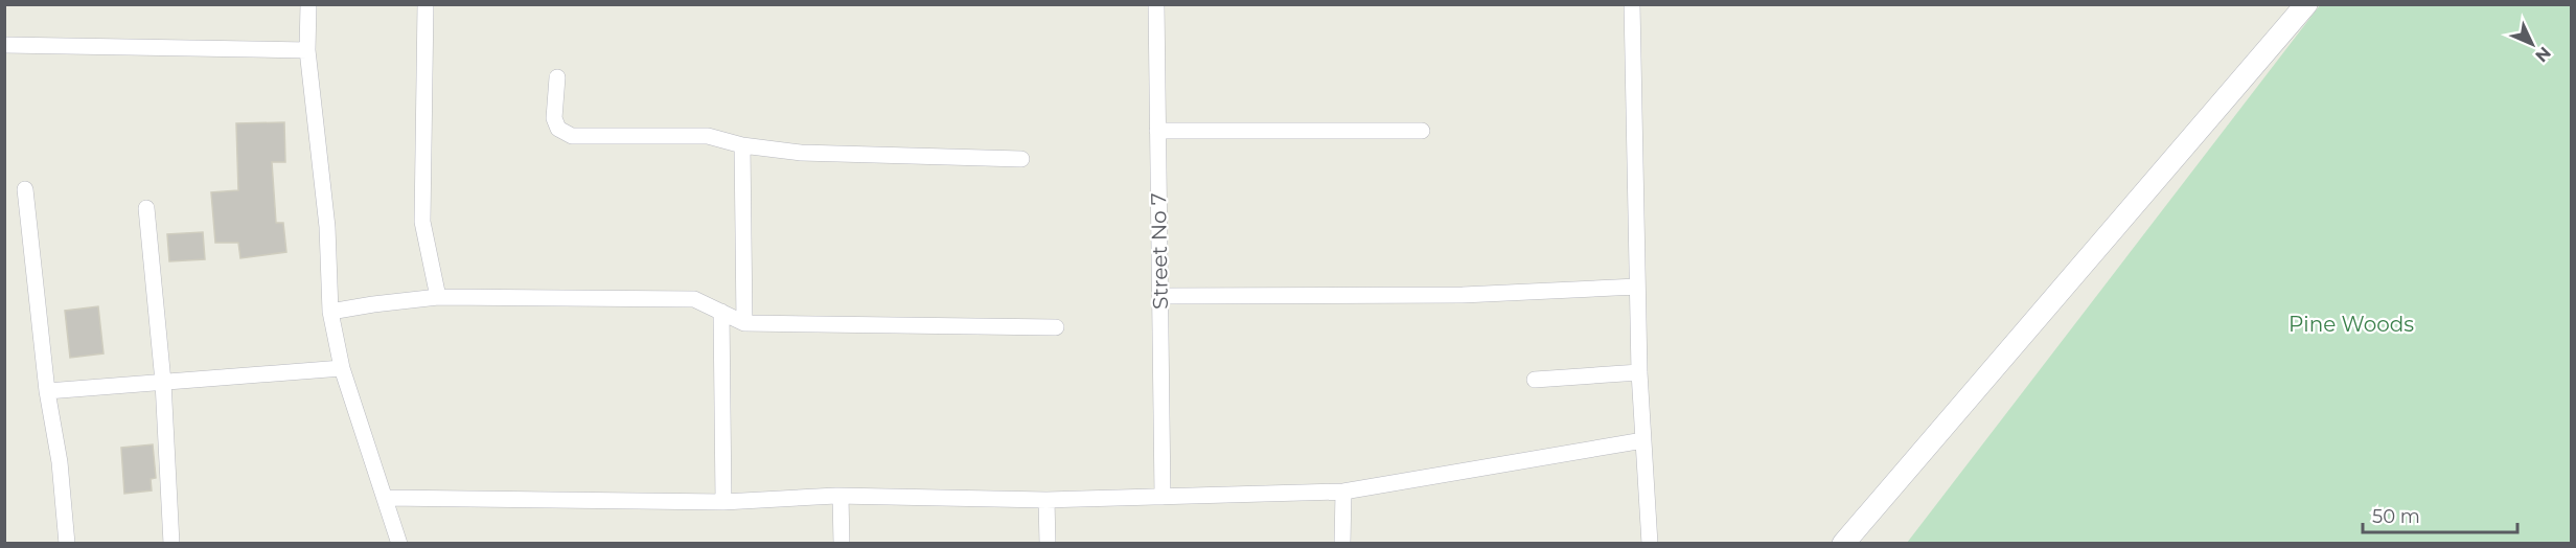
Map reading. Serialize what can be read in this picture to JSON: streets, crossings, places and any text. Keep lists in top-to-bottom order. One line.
{"streets":{"street":["Street No 7"]},"parks":["Pine Woods"],"scale_bar":"50 m","north":"bottom right"}
